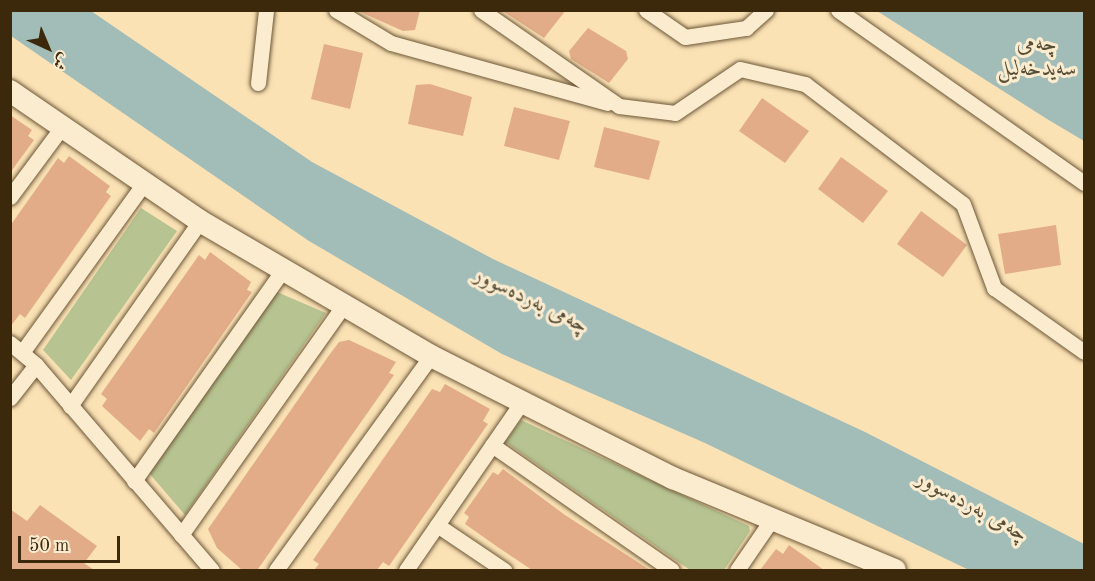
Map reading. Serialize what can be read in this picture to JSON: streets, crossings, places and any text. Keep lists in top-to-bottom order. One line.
{"water":["چەمی سەیدخەلیل","چەمی بەردەسوور"],"scale_bar":"50 m","north":"bottom right"}
